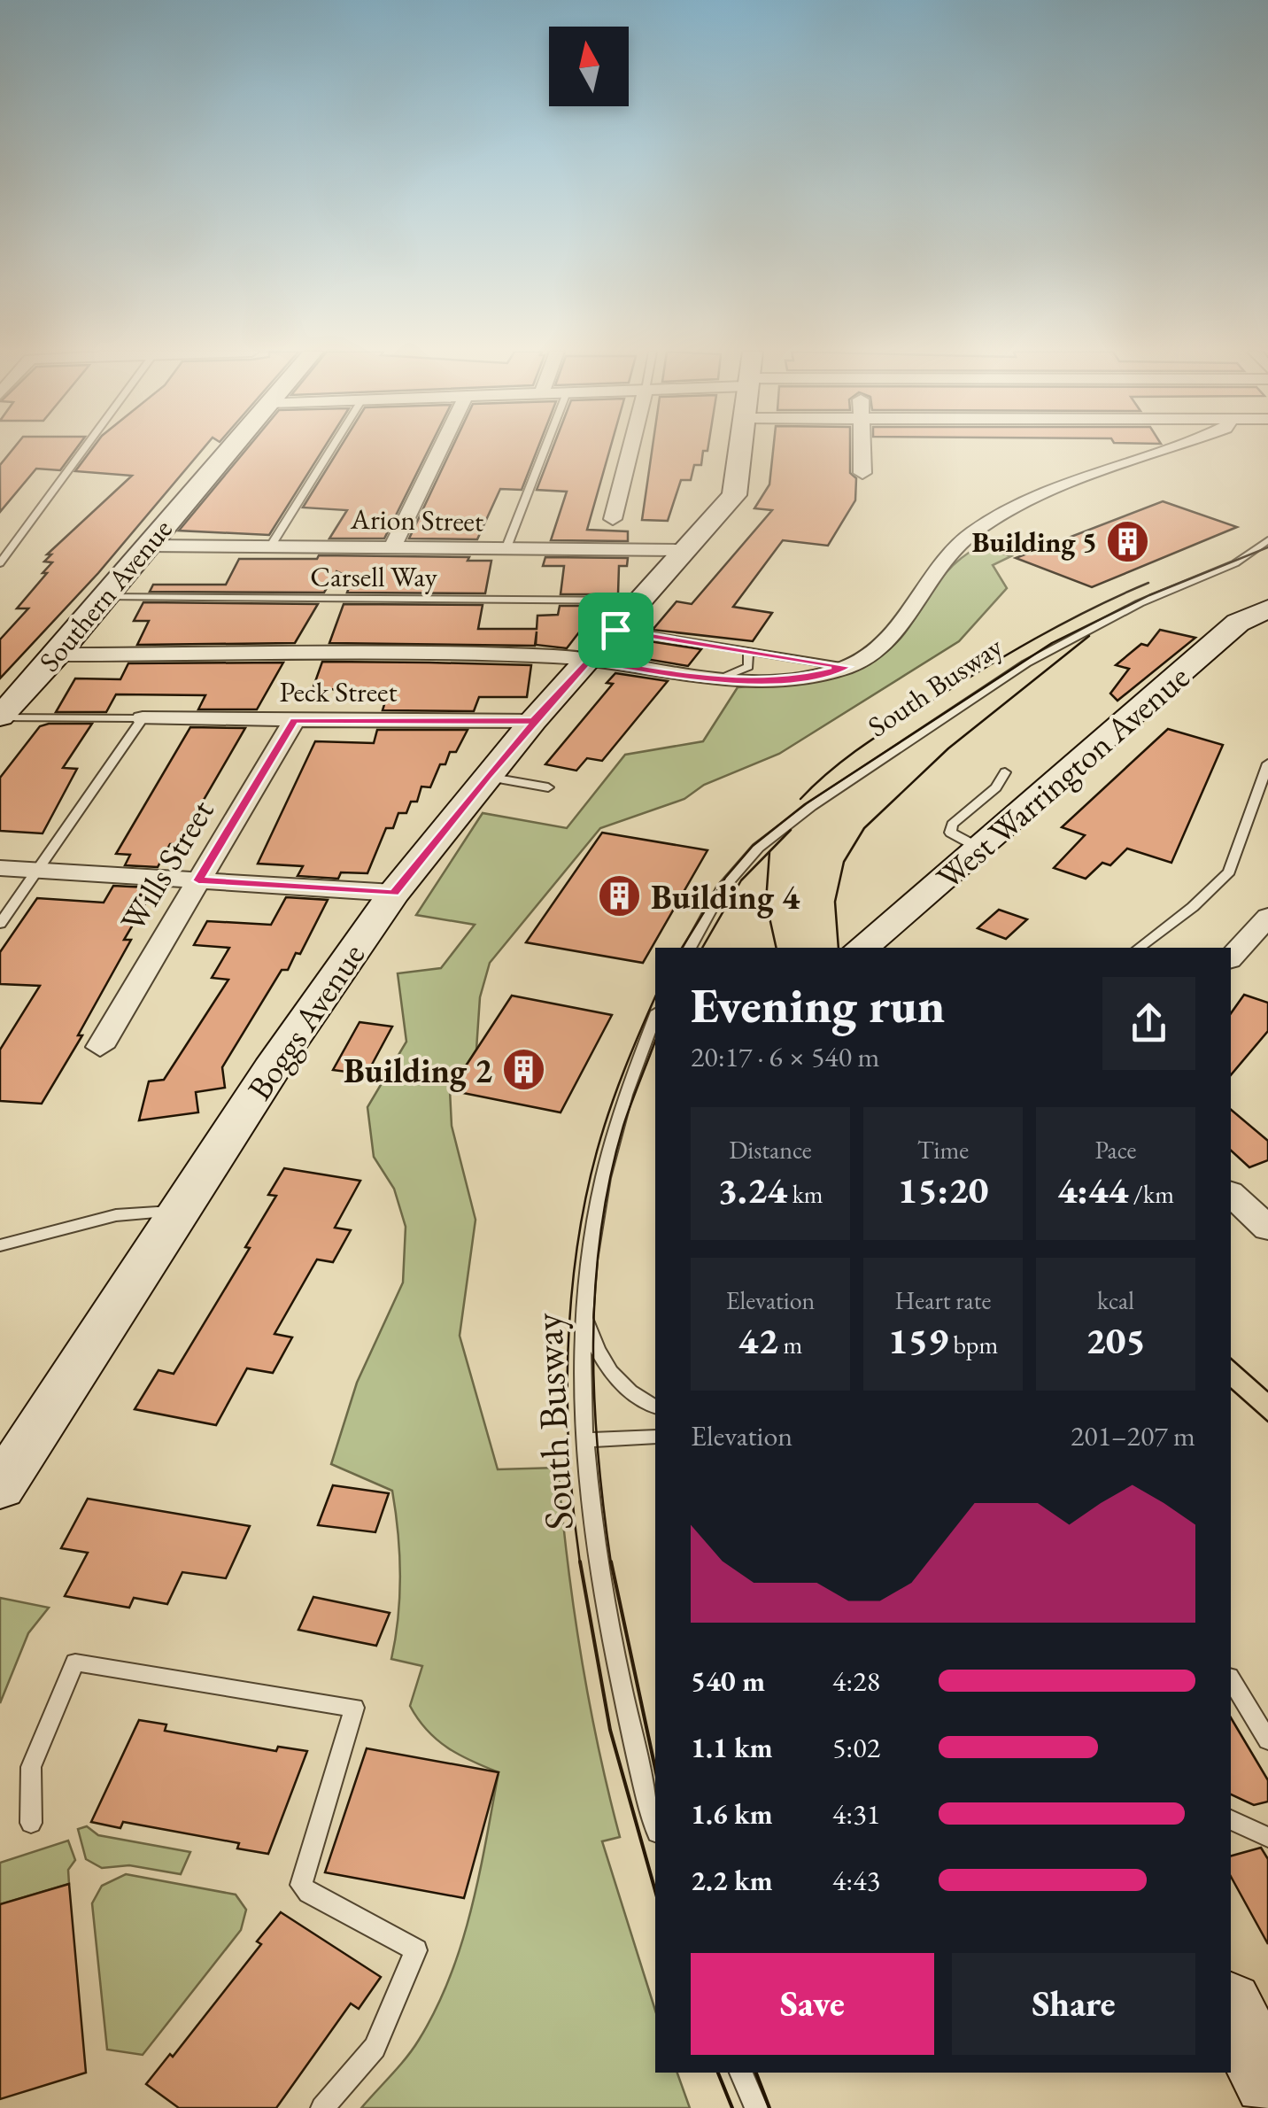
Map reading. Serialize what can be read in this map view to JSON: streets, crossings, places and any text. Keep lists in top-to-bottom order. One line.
{"streets":{"street":["Arion Street","Southern Avenue","Peck Street","West Warrington Avenue","Wills Street","Boggs Avenue"],"lane":["Carsell Way","South Busway"]},"crossings":[["Arion Street","Southern Avenue"],["Arion Street","Boggs Avenue"],["Carsell Way","Southern Avenue"],["Carsell Way","Boggs Avenue"],["Peck Street","Wills Street"],["Peck Street","Boggs Avenue"]],"places":{"building":["Building 5","Building 4","Building 2"]},"north":"top","page":{"heading":["Evening run","20:17 · 6 × 540 m"],"stats":[["Distance","3.24 km"],["Time","15:20"],["Pace","4:44 /km"],["Elevation","42 m"],["Heart rate","159 bpm"],["kcal","205"]],"chart":["Elevation","201–207 m"],"list":[{"name":"540 m","note":"4:28"},{"name":"1.1 km","note":"5:02"},{"name":"1.6 km","note":"4:31"},{"name":"2.2 km","note":"4:43"}],"buttons":["Save","Share"]}}
